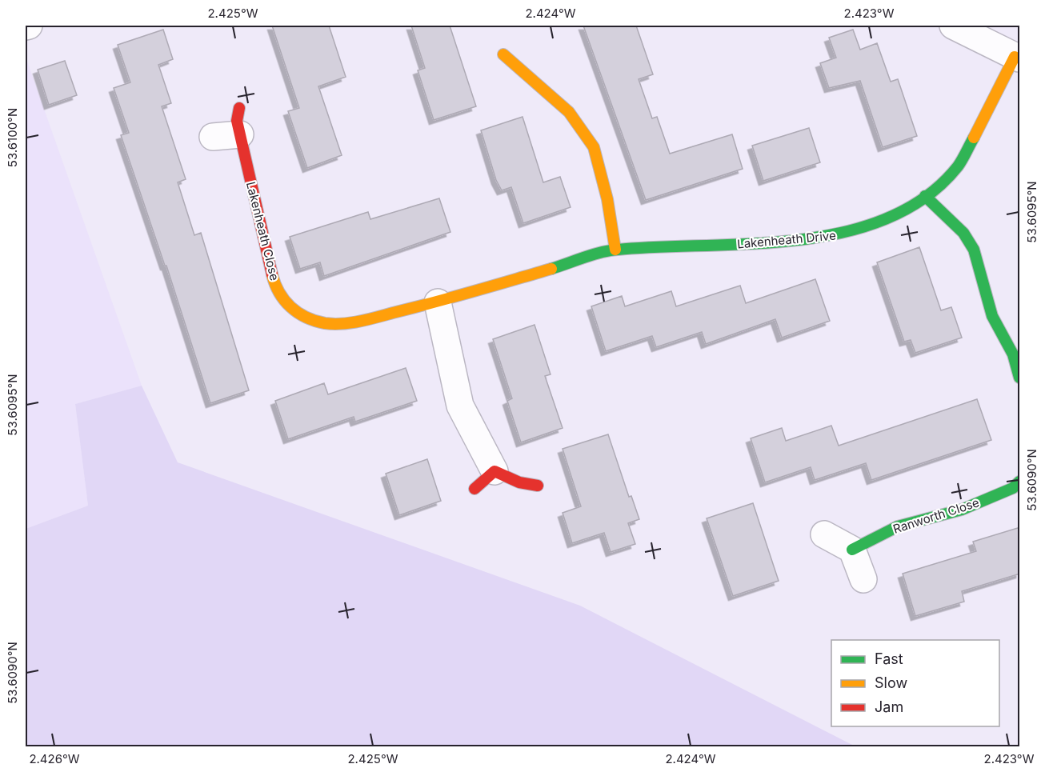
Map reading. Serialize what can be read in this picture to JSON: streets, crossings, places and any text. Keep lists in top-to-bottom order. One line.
{"streets":{"street":["Lakenheath Close","Lakenheath Drive","Ranworth Close"]},"crossings":[["Lakenheath Close","Lakenheath Drive"]],"legend":["Fast","Slow","Jam"],"coordinates":["2.425°W","2.424°W","2.423°W","53.6100°N","53.6095°N","53.6090°N","2.426°W"]}
